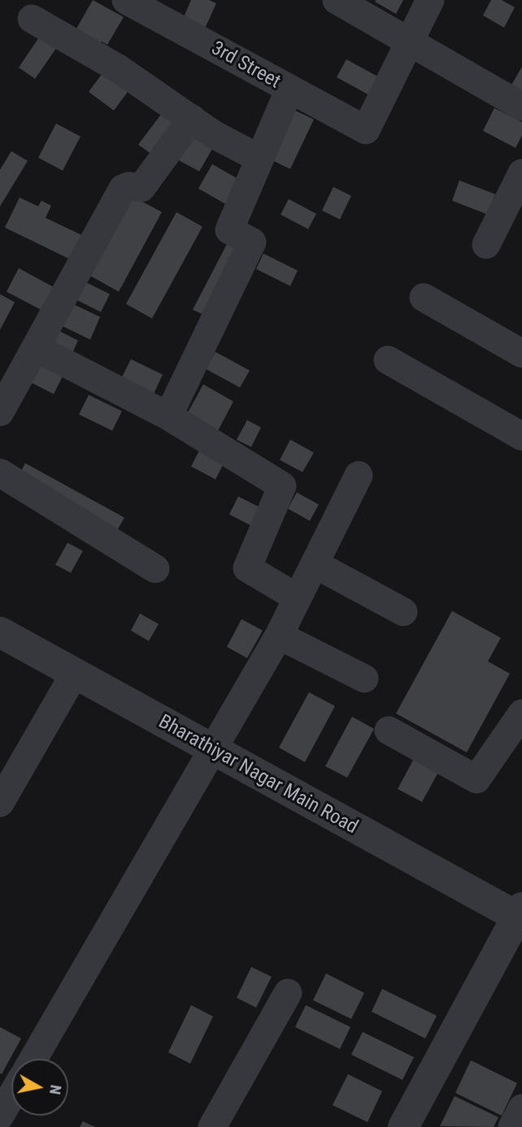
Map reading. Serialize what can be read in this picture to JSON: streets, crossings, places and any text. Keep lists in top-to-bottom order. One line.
{"streets":{"street":["3rd Street","Bharathiyar Nagar Main Road"]},"north":"right"}
